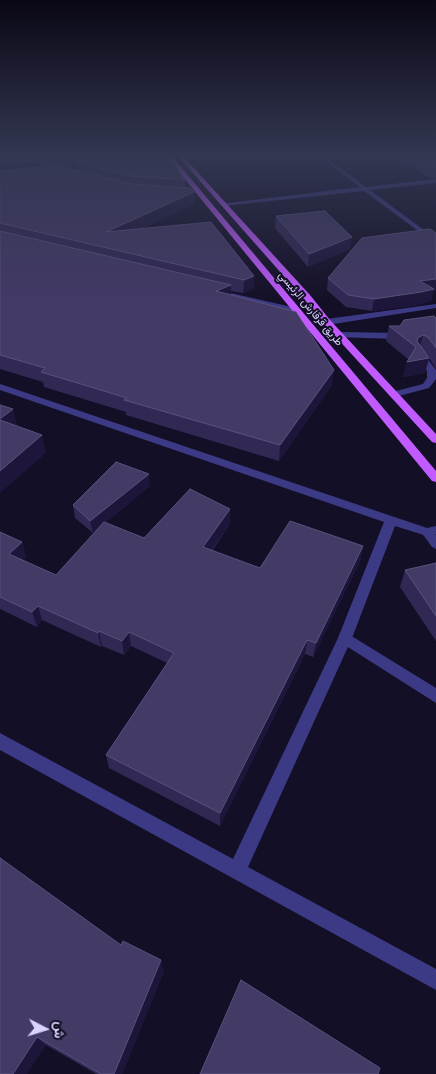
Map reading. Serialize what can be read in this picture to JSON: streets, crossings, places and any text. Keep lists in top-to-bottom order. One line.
{"streets":{"main road":["طريق قرقارش الرئيسي"]},"north":"right"}
